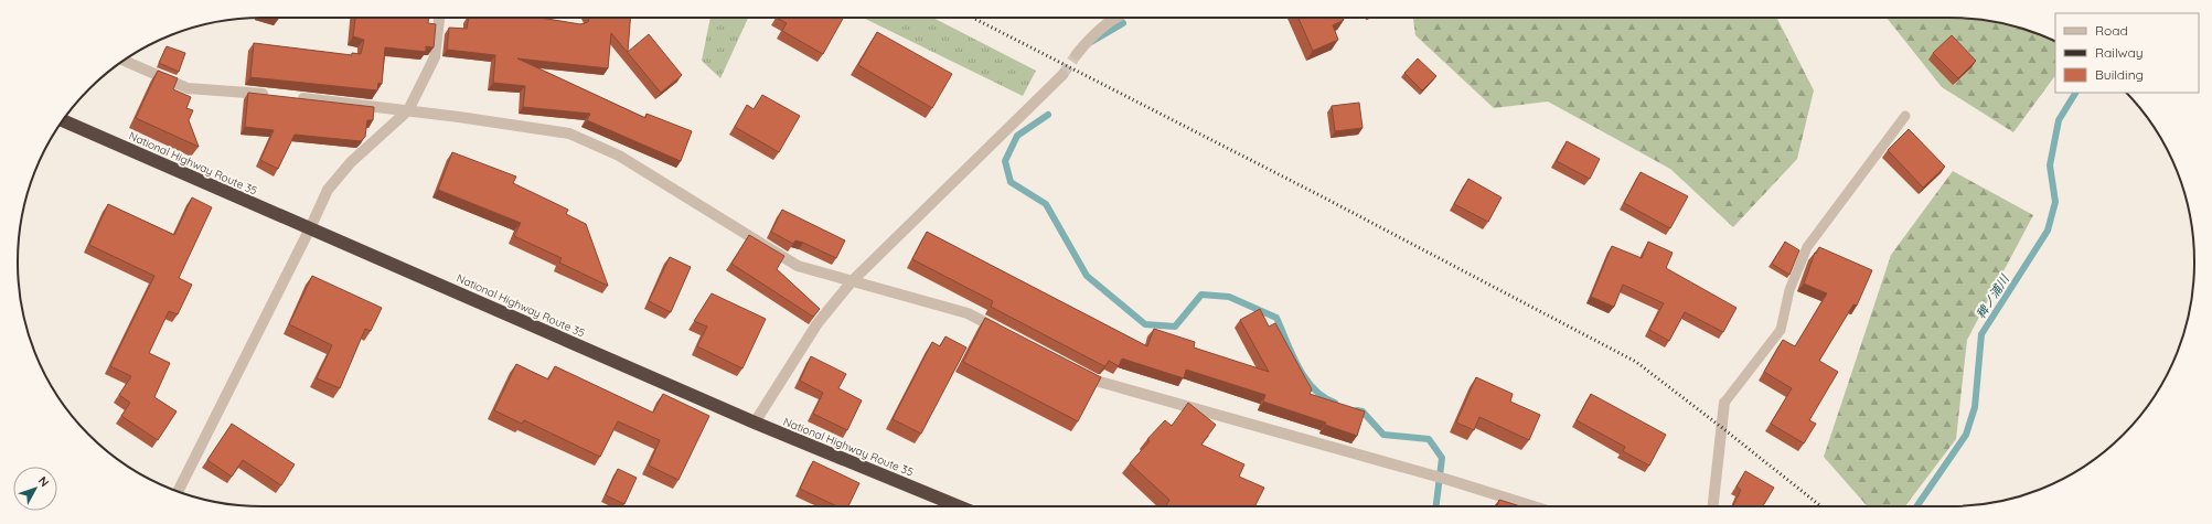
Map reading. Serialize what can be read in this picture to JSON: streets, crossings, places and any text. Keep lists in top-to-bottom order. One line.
{"streets":{"highway":["National Highway Route 35"]},"water":["稗ノ浦川"],"legend":["Road","Railway","Building"],"north":"top right"}
